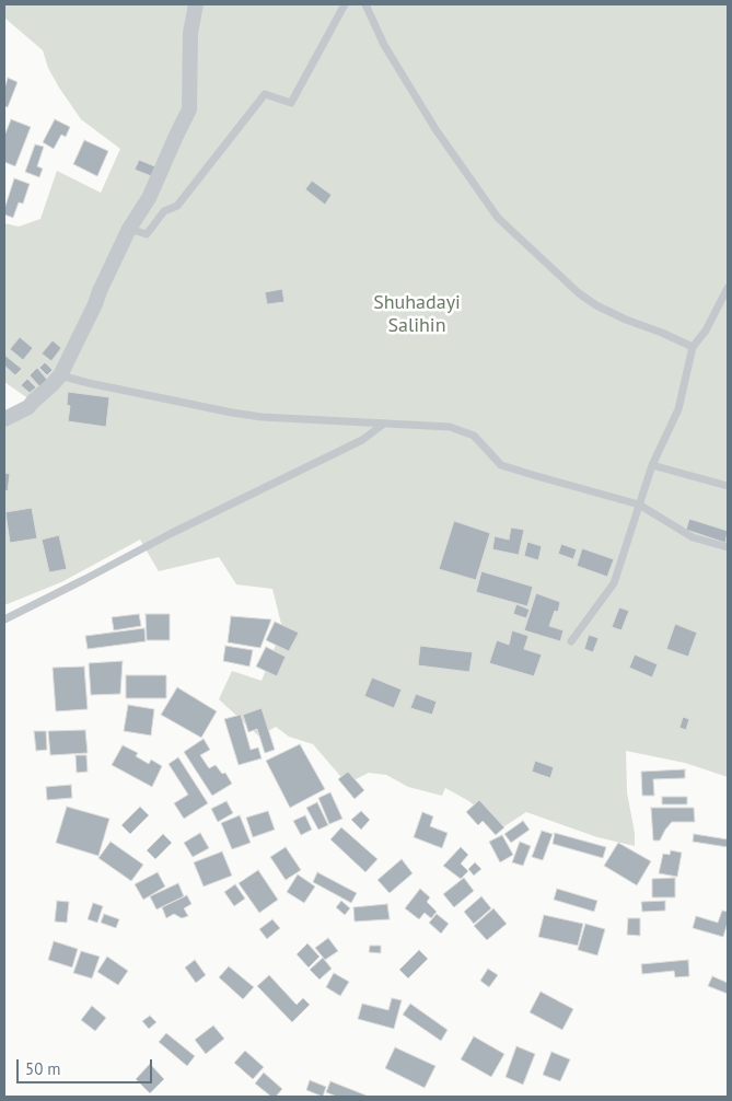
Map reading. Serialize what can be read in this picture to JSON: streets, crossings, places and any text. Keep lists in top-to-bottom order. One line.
{"parks":["Shuhadayi Salihin"],"scale_bar":"50 m"}
